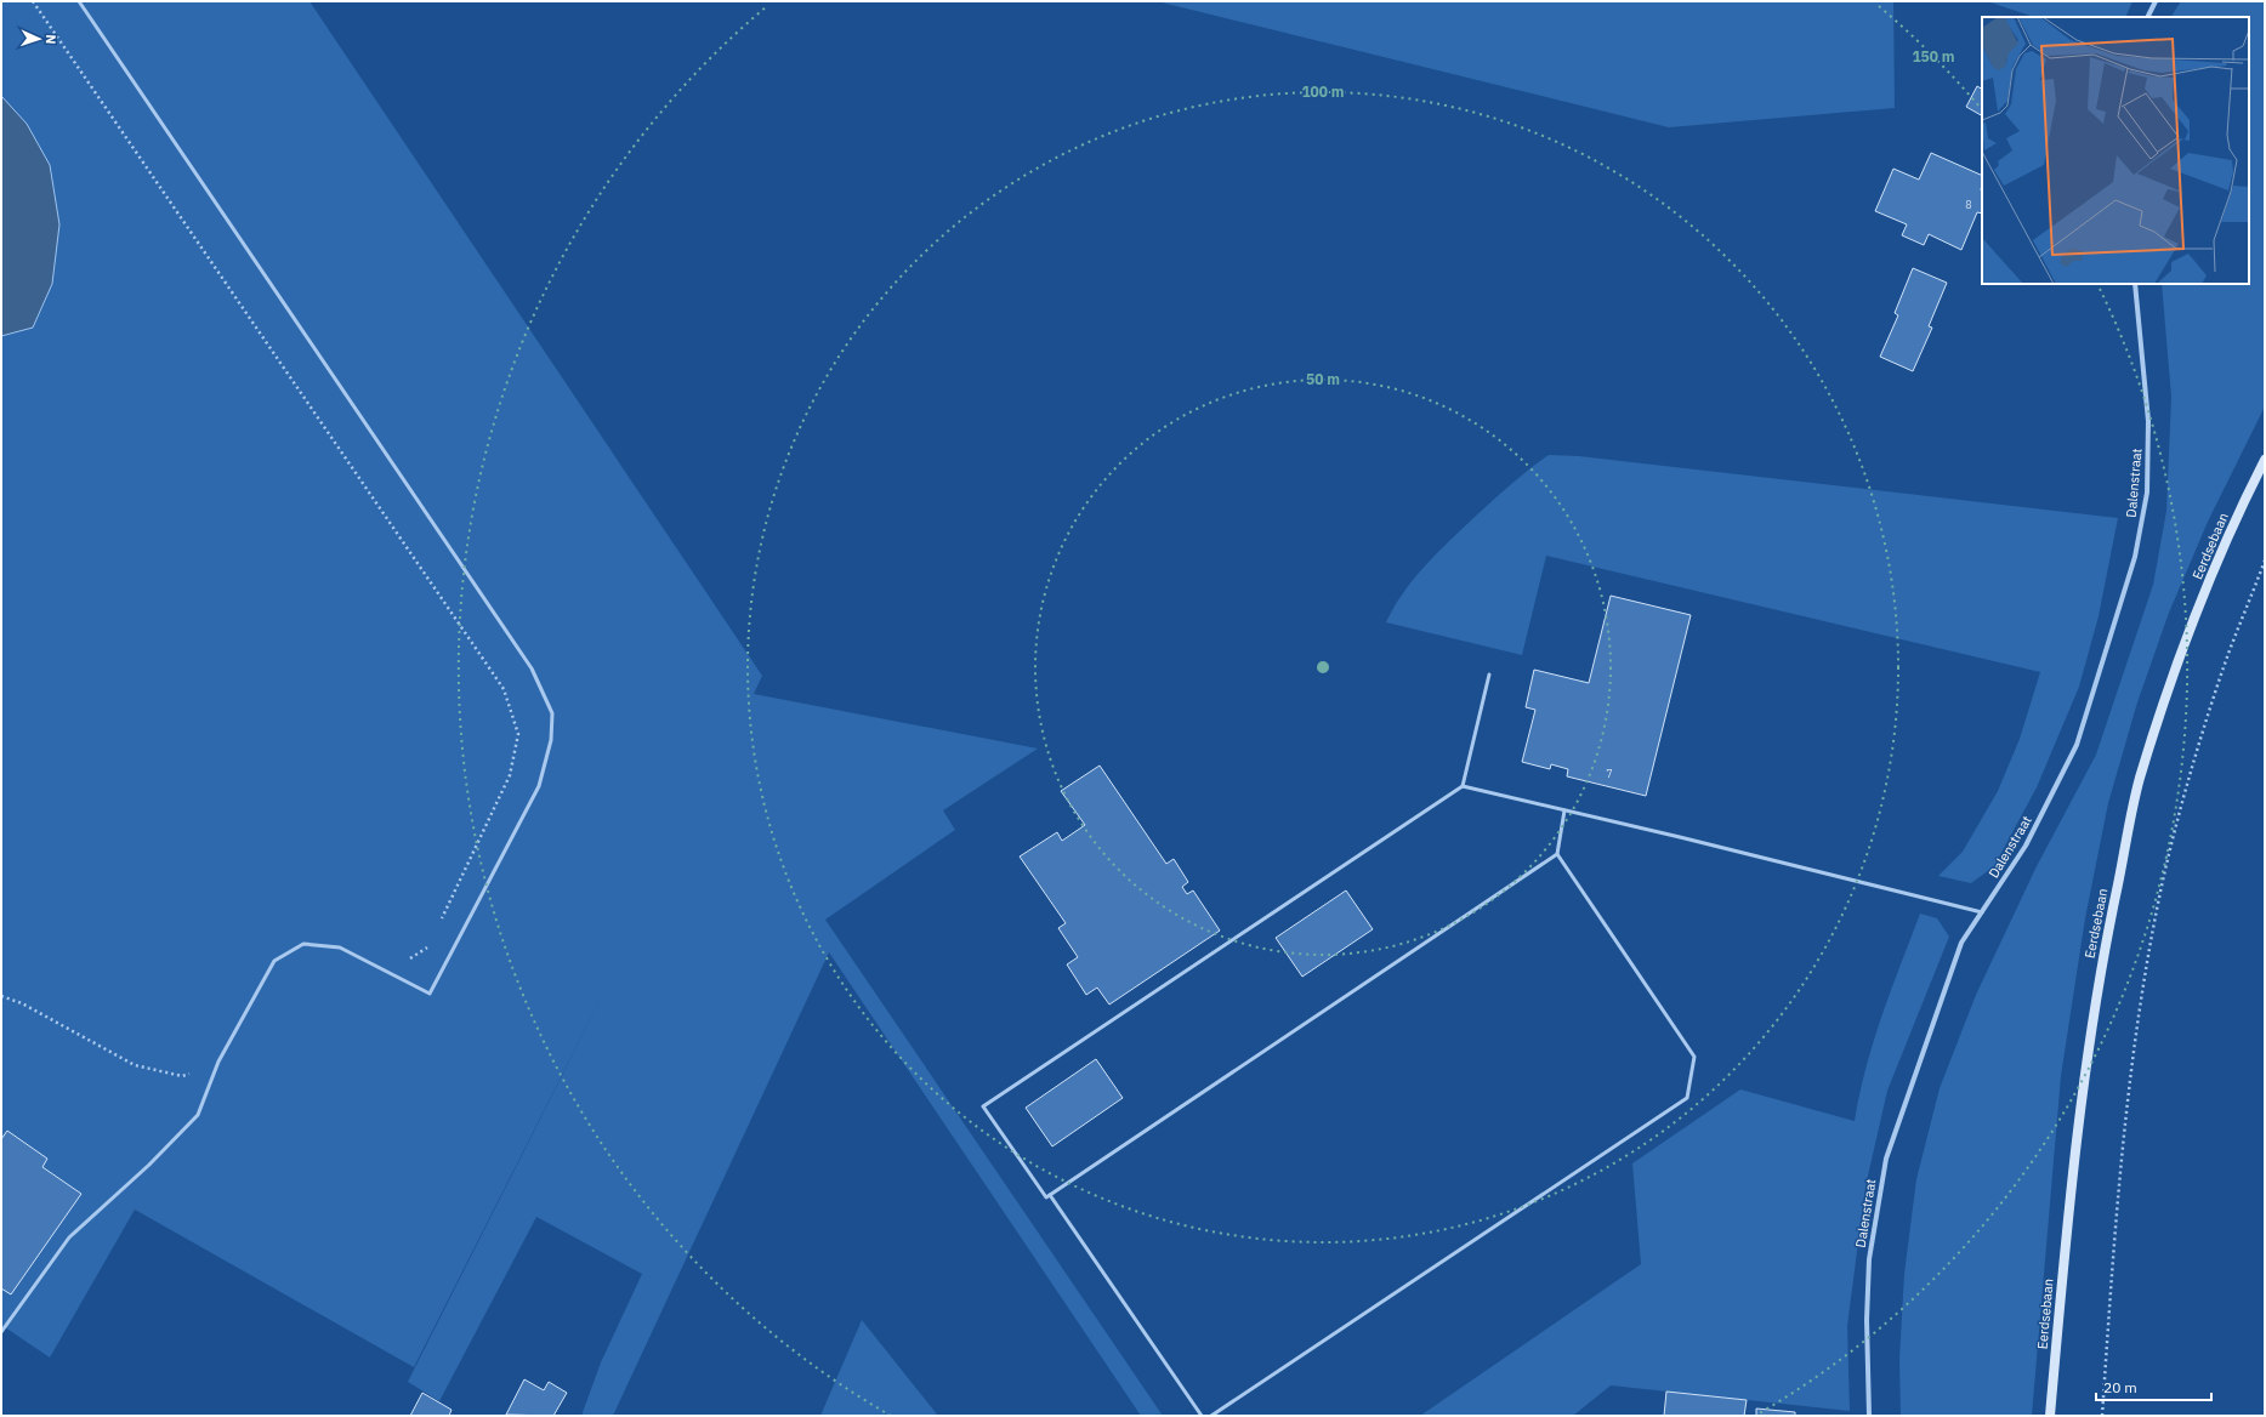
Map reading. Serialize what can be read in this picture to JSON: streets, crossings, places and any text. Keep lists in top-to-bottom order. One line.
{"streets":{"main road":["Eerdsebaan"],"street":["Dalenstraat"]},"house_numbers":["8","7"],"scale_bar":"20 m","north":"right","rings":["150 m","100 m","50 m"]}
